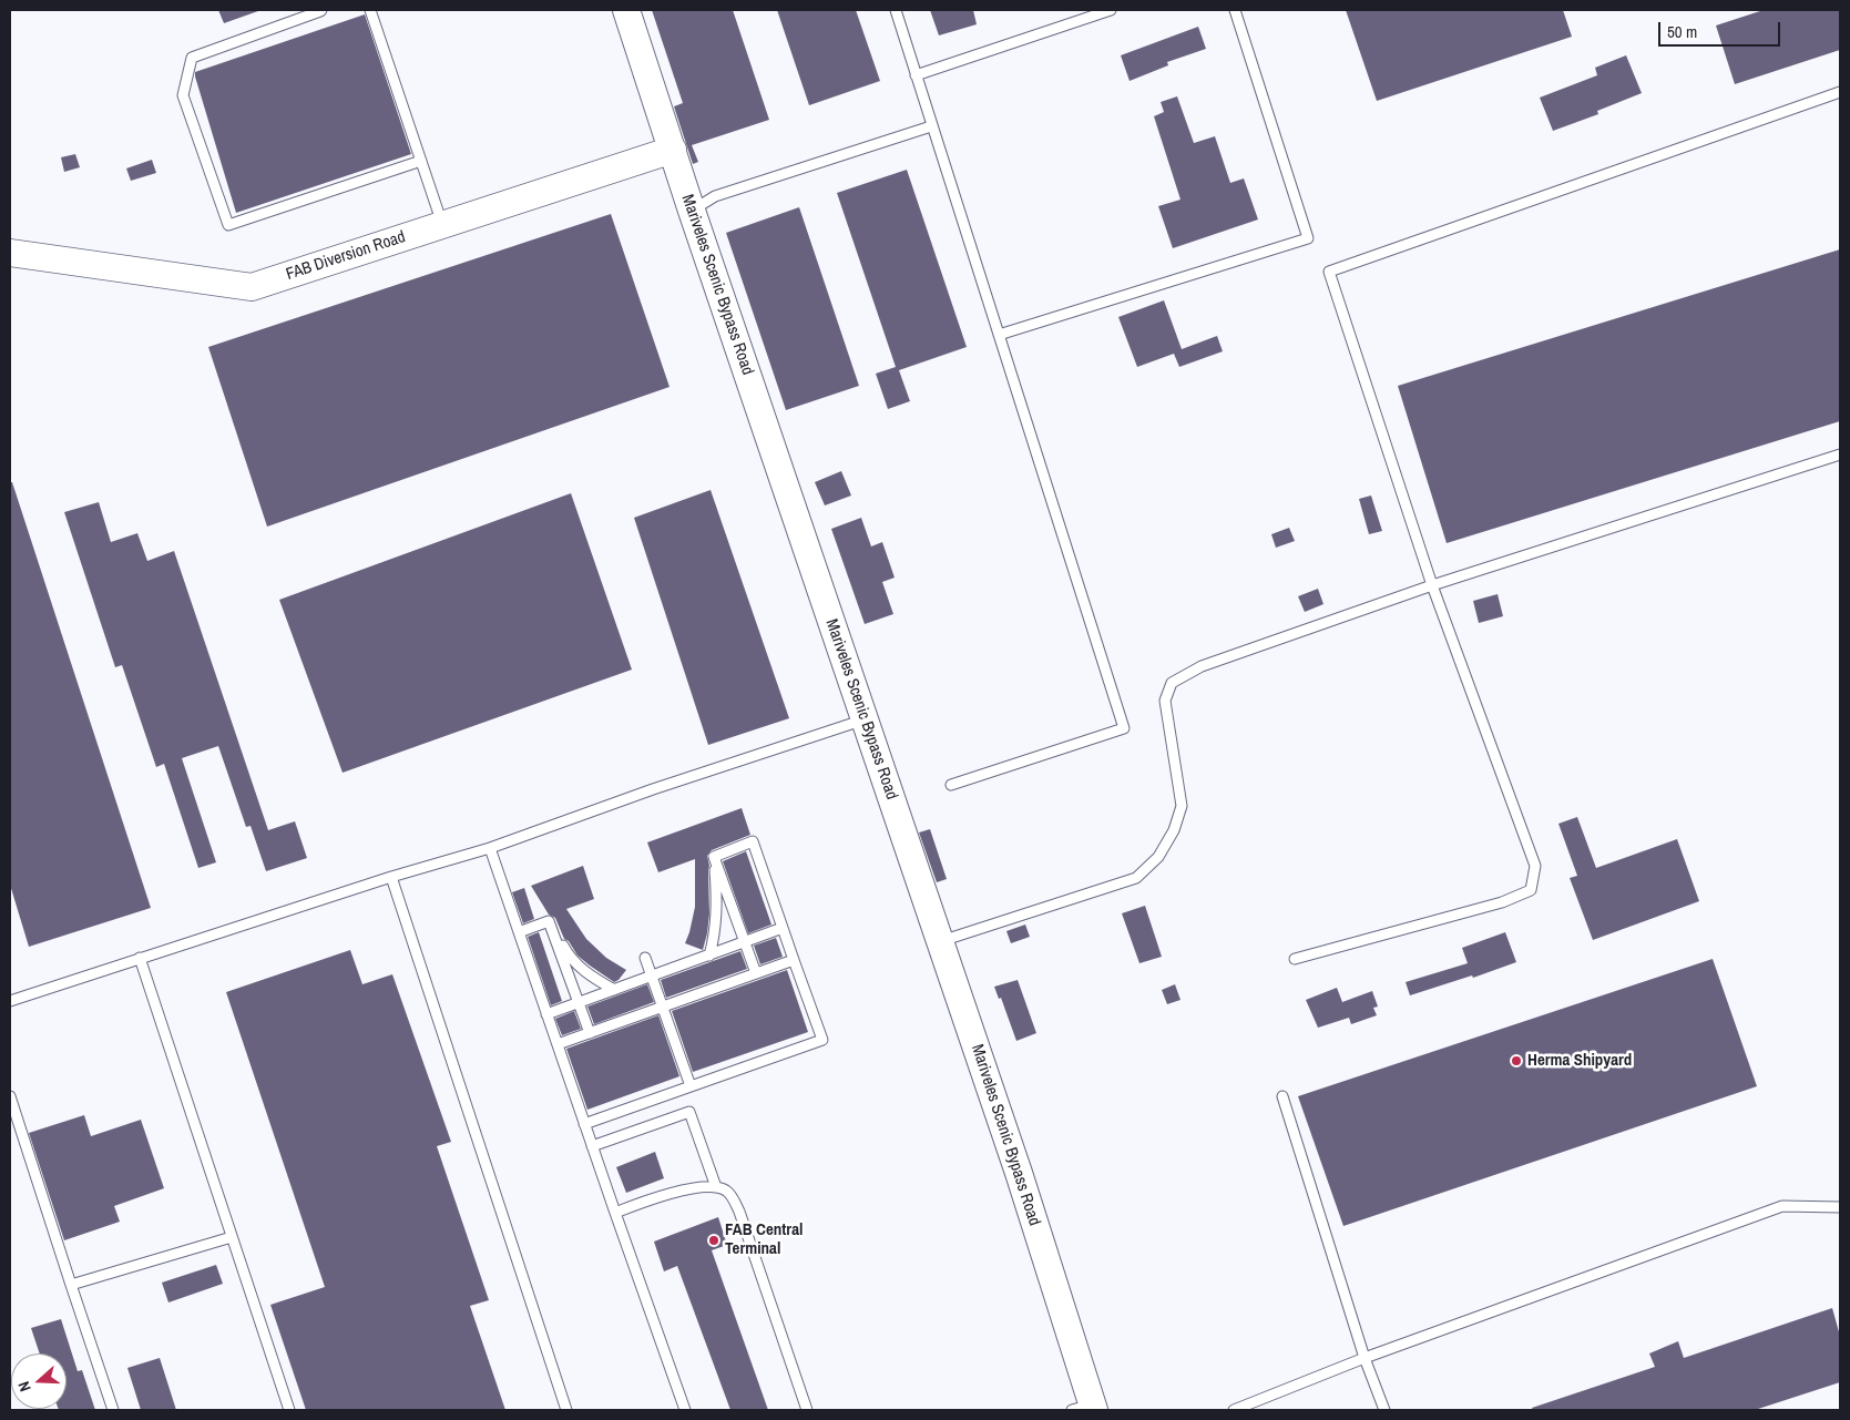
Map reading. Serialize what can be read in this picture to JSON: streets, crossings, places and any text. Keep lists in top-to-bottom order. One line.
{"streets":{"main road":["FAB Diversion Road","Mariveles Scenic Bypass Road"]},"crossings":[["FAB Diversion Road","Mariveles Scenic Bypass Road"]],"places":["Herma Shipyard","FAB Central Terminal"],"scale_bar":"50 m","north":"left"}
